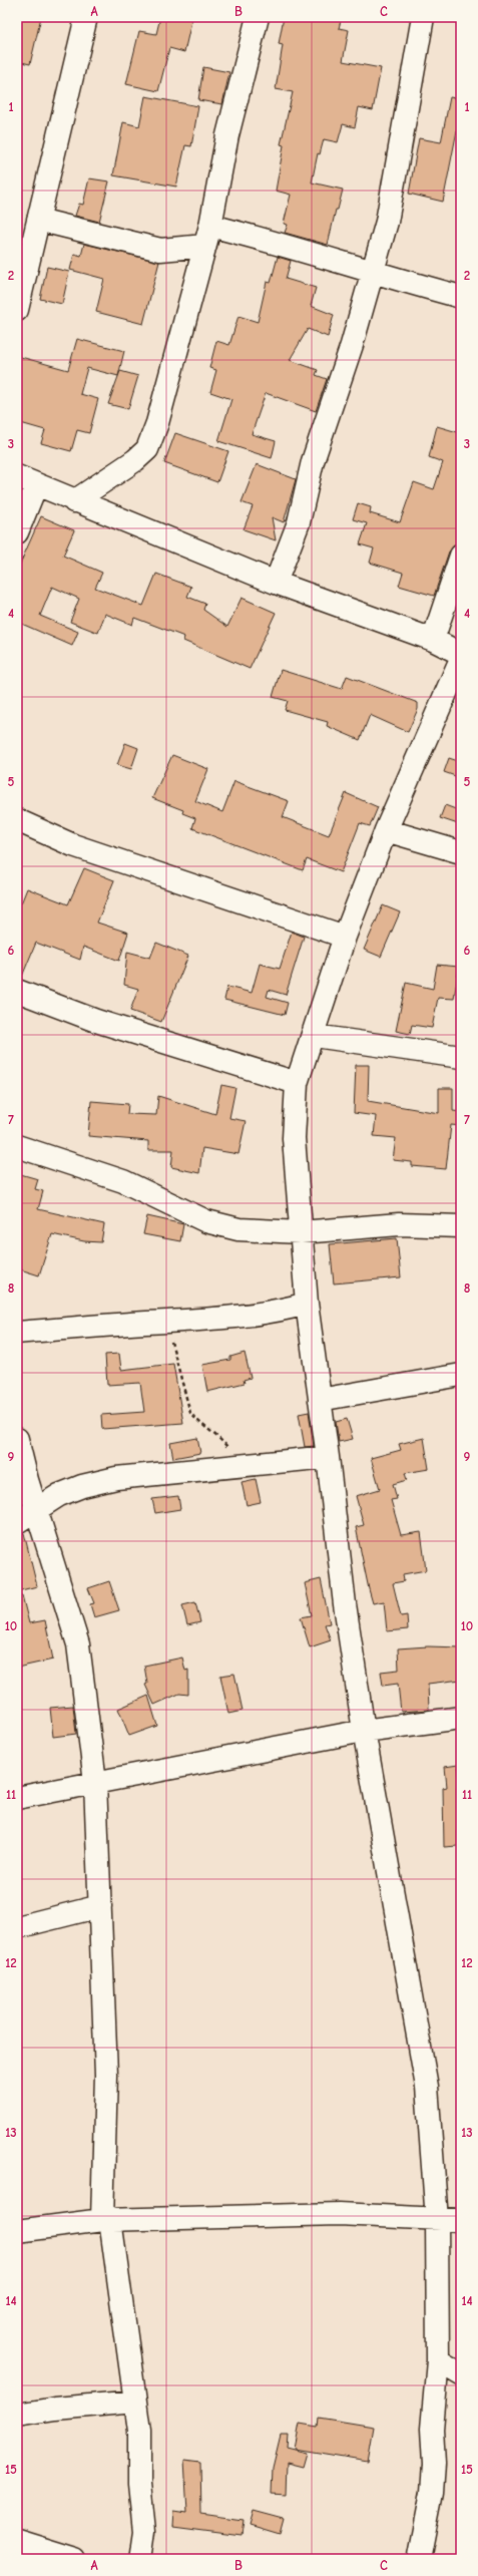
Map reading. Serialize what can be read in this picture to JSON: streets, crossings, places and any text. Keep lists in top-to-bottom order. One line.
{"grid":{"columns":["A","B","C"],"rows":["1","2","3","4","5","6","7","8","9","10","11","12","13","14","15"]}}
